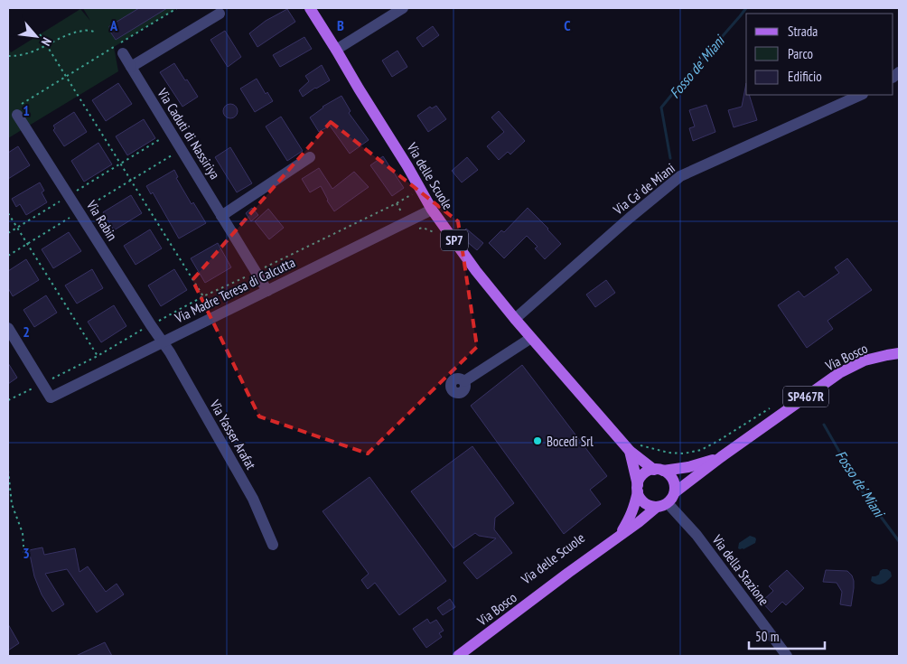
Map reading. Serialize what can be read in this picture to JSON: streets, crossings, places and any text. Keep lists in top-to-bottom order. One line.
{"streets":{"main road":["Via delle Scuole","SP7","Via Bosco","SP467R"],"street":["Via Caduti di Nassiriya","Via Ca' de Miani","Via Rabin","Via Madre Teresa di Calcutta","Via Yasser Arafat","Via della Stazione"]},"crossings":[["Via Caduti di Nassiriya","Via Madre Teresa di Calcutta"],["Via delle Scuole","Via Ca' de Miani"],["Via delle Scuole","Via Madre Teresa di Calcutta"],["Via delle Scuole","Via Bosco"],["Via delle Scuole","Via della Stazione"],["Via Rabin","Via Madre Teresa di Calcutta"],["Via Rabin","Via Yasser Arafat"],["Via Madre Teresa di Calcutta","Via Yasser Arafat"],["Via Bosco","Via della Stazione"]],"water":["Fosso de' Miani"],"places":["Bocedi Srl"],"legend":["Strada","Parco","Edificio"],"scale_bar":"50 m","north":"bottom right","grid":{"columns":["A","B","C"],"rows":["1","2","3"]}}
